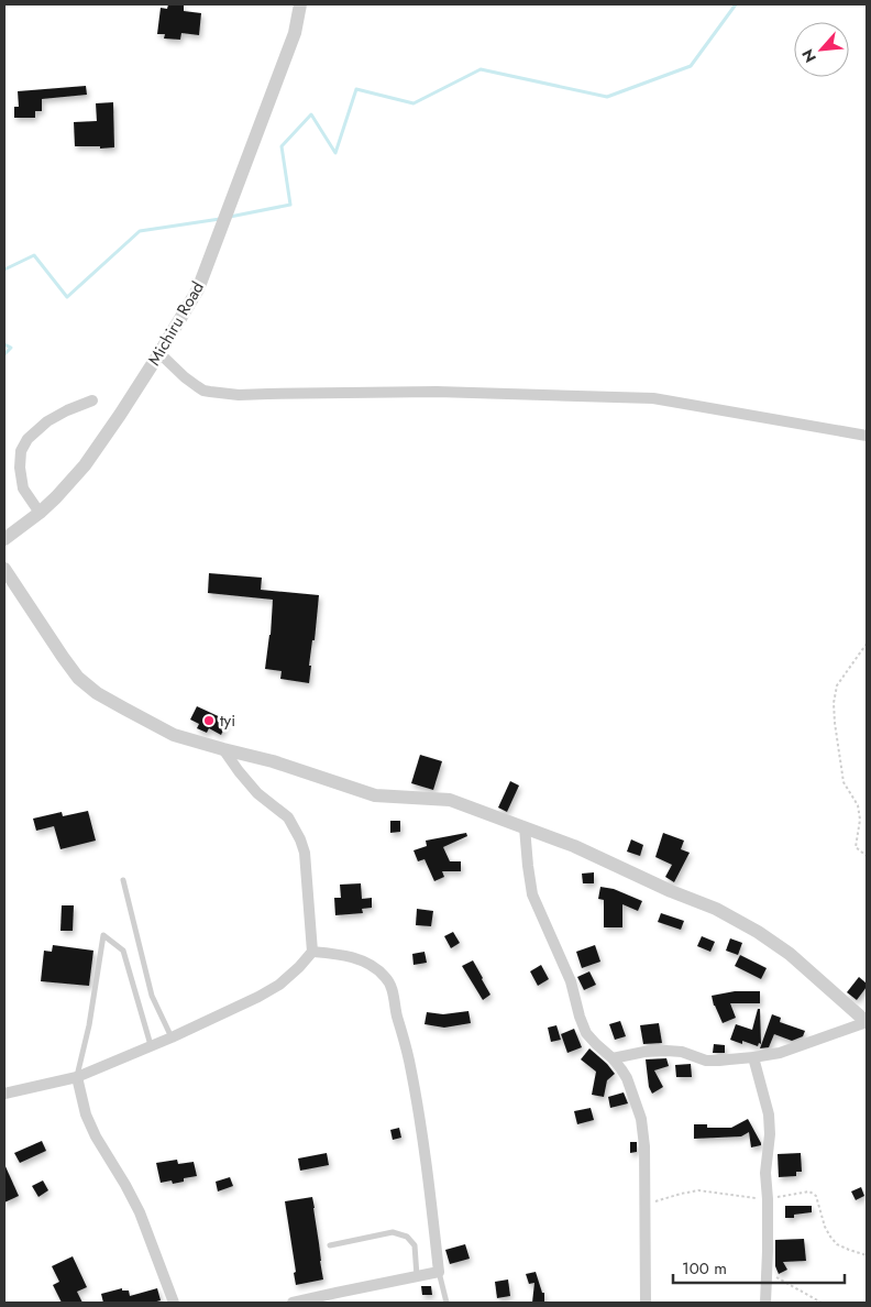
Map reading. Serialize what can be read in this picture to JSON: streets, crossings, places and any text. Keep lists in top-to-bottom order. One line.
{"streets":{"street":["Michiru Road"]},"places":["tyi"],"scale_bar":"100 m","north":"bottom left"}
